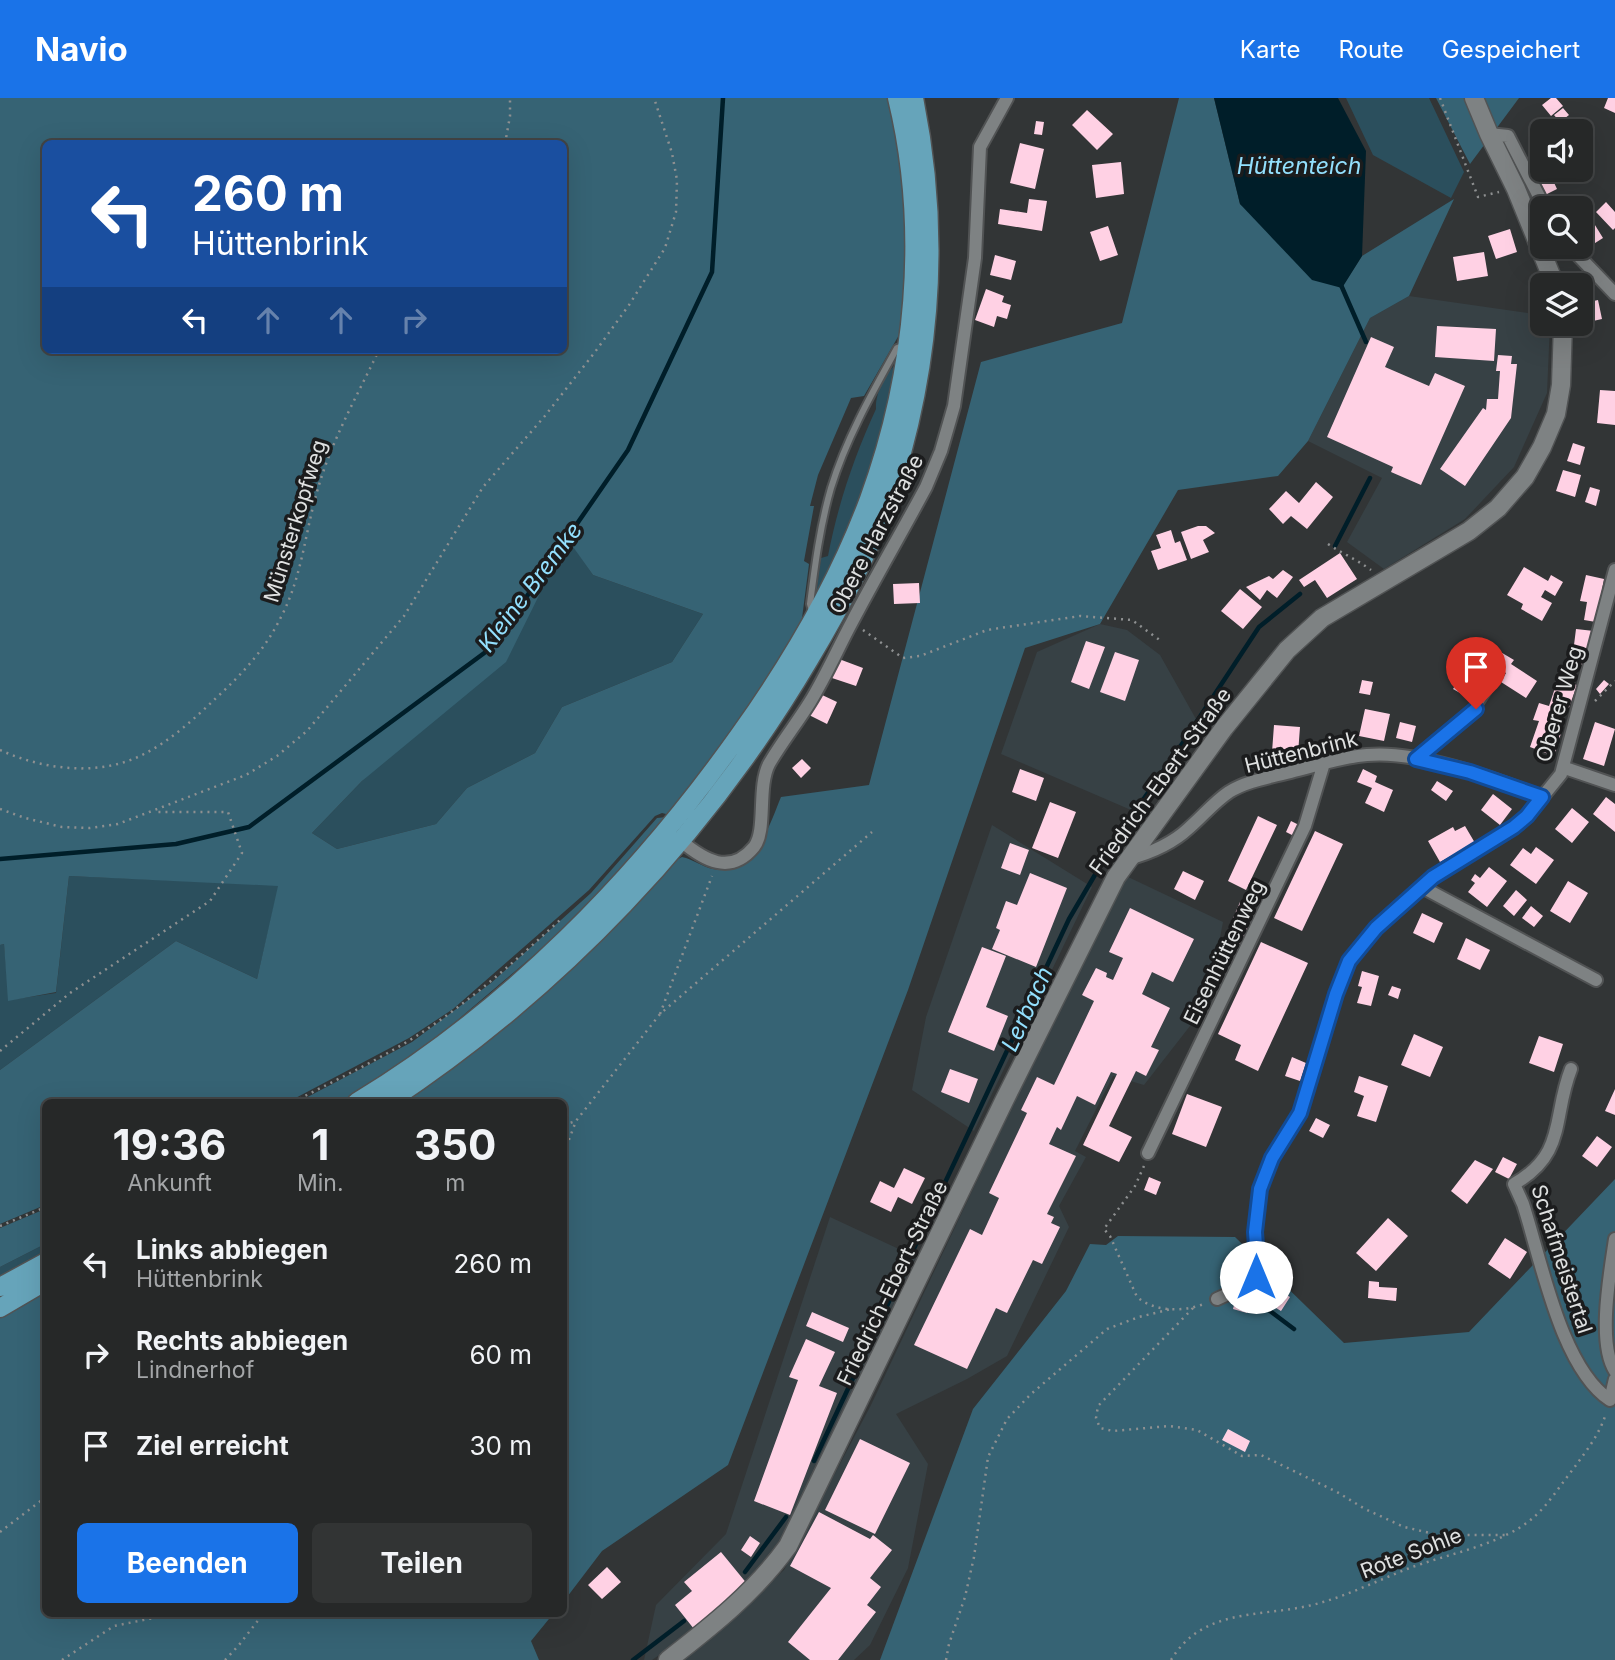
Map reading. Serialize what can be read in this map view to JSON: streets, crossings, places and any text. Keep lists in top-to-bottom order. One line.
{"streets":{"street":["Obere Harzstraße","Oberer Weg","Hüttenbrink","Friedrich-Ebert-Straße","Eisenhüttenweg","Schafmeistertal"],"path":["Münsterkopfweg","Rote Sohle"]},"crossings":[["Oberer Weg","Hüttenbrink"],["Hüttenbrink","Friedrich-Ebert-Straße"],["Hüttenbrink","Eisenhüttenweg"],["Schafmeistertal","Rote Sohle"]],"water":["Hüttenteich","Kleine Bremke","Lerbach"],"page":{"header":"Navio","nav":["Karte","Route","Gespeichert"],"turn":["260 m","Hüttenbrink"],"eta":["19:36","Ankunft","1","Min.","350","m"],"list":[{"name":"Links abbiegen","note":"Hüttenbrink","value":"260 m"},{"name":"Rechts abbiegen","note":"Lindnerhof","value":"60 m"},{"name":"Ziel erreicht","value":"30 m"}],"buttons":["Beenden","Teilen"]}}
